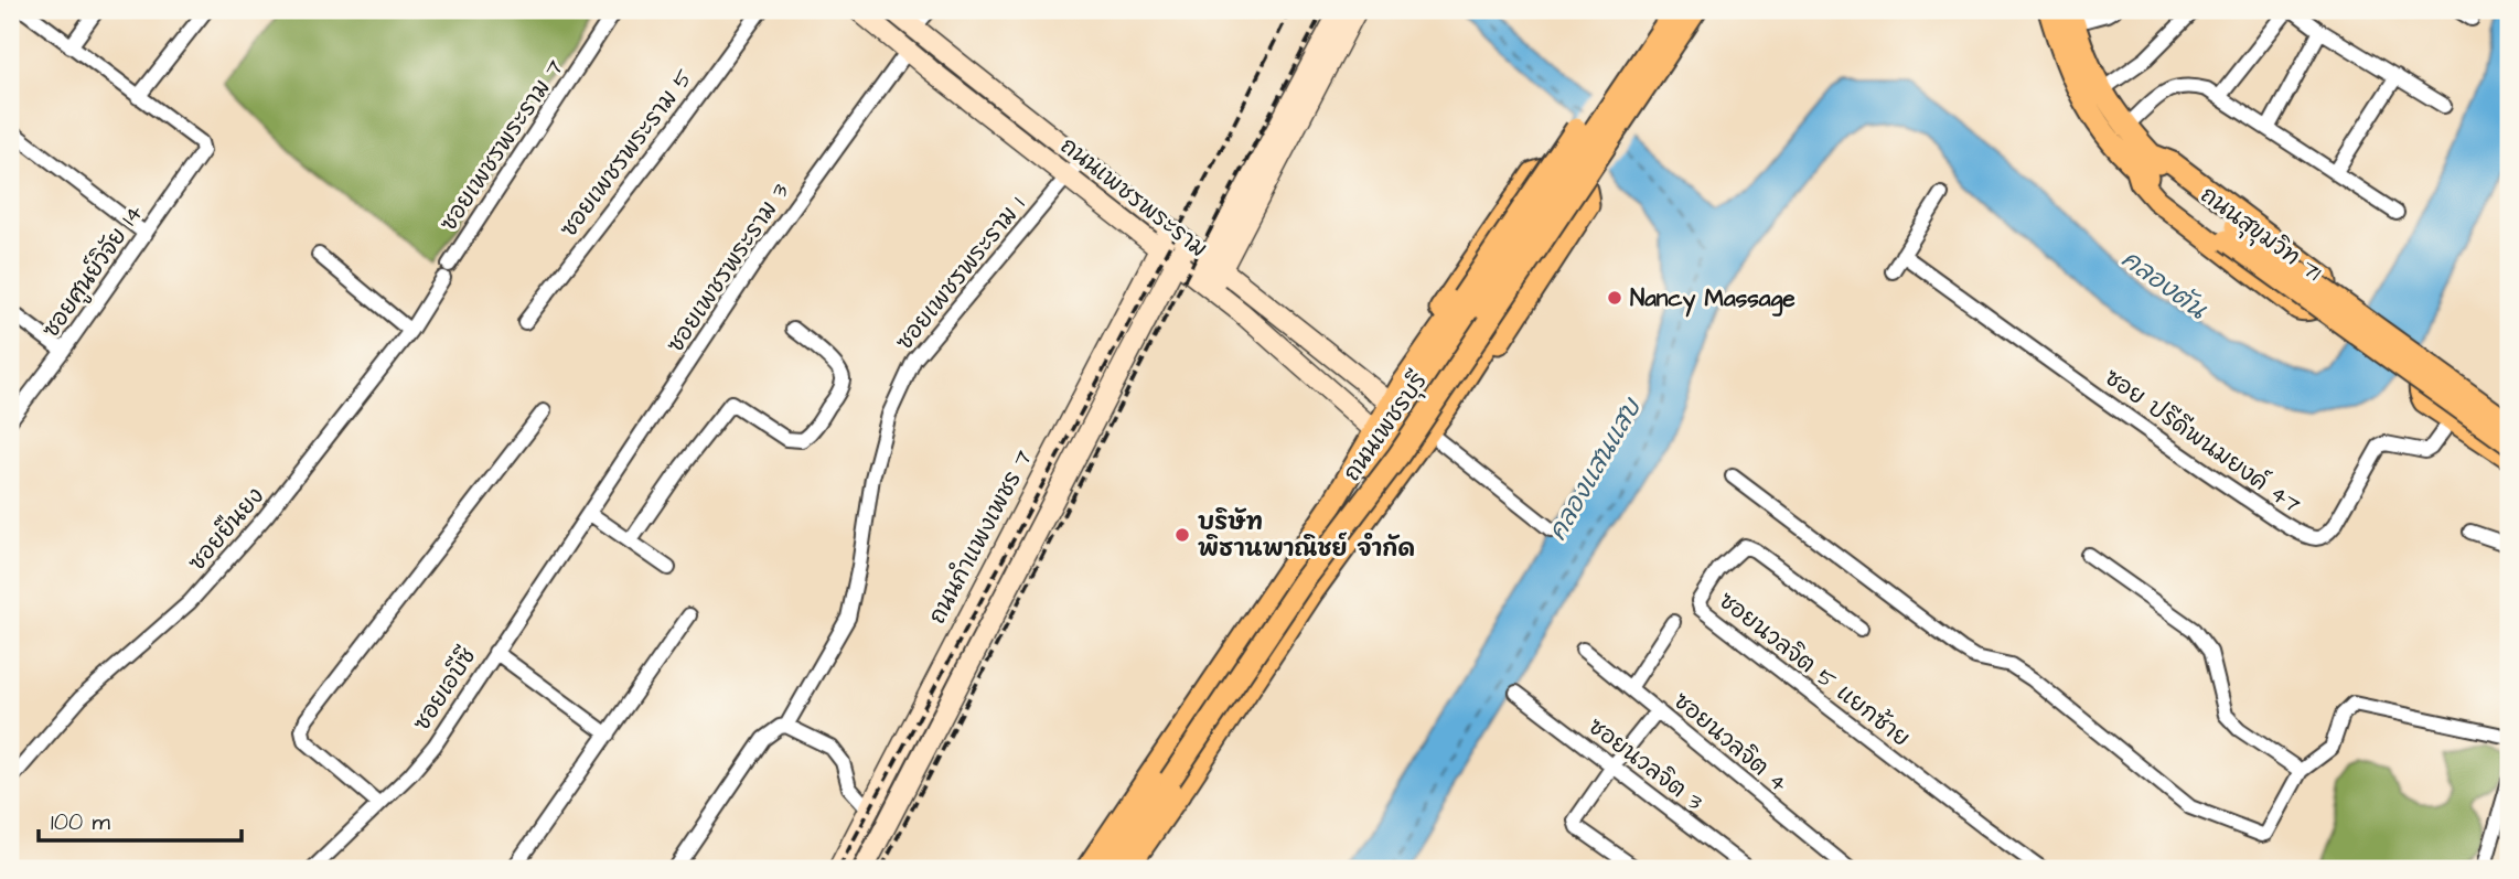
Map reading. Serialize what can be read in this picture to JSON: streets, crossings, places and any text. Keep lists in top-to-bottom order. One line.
{"streets":{"main road":["ถนนสุขุมวิท 71","ถนนเพชรบุรี"],"street":["ซอยเพชรพระราม 7","ซอยเพชรพระราม 5","ถนนเพชรพระราม","ซอยเพชรพระราม 3","ซอยศูนย์วิจัย 14","ซอยเพชรพระราม 1","ซอย ปรีดีพนมยงค์ 47","ซอยยืนยง","ถนนกำแพงเพชร 7","ซอยนวลจิต 5 แยกซ้าย","ซอยเอบีซี","ซอยนวลจิต 4","ซอยนวลจิต 3"]},"crossings":[["ซอยเพชรพระราม 7","ซอยยืนยง"],["ถนนเพชรพระราม","ซอยเพชรพระราม 3"],["ถนนเพชรพระราม","ซอยเพชรพระราม 1"],["ถนนเพชรพระราม","ถนนเพชรบุรี"],["ถนนเพชรพระราม","ถนนกำแพงเพชร 7"],["ซอยเพชรพระราม 3","ซอยเอบีซี"]],"water":["คลองตัน","คลองแสนแสบ"],"places":["Nancy Massage","บริษัท พิธานพาณิชย์ จำกัด"],"scale_bar":"100 m"}
